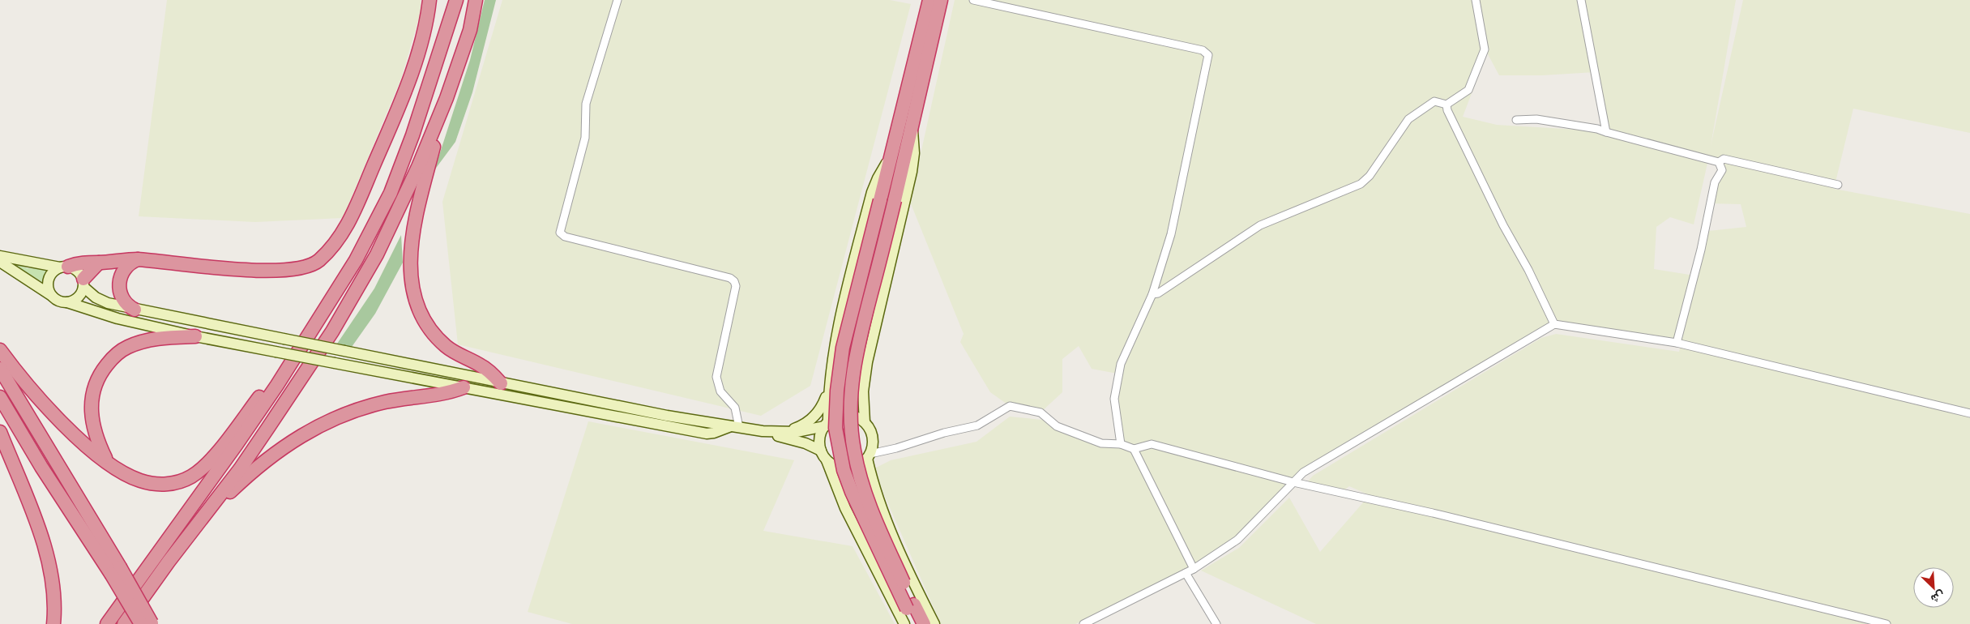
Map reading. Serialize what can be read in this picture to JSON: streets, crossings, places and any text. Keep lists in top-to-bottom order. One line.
{"north":"bottom right"}
